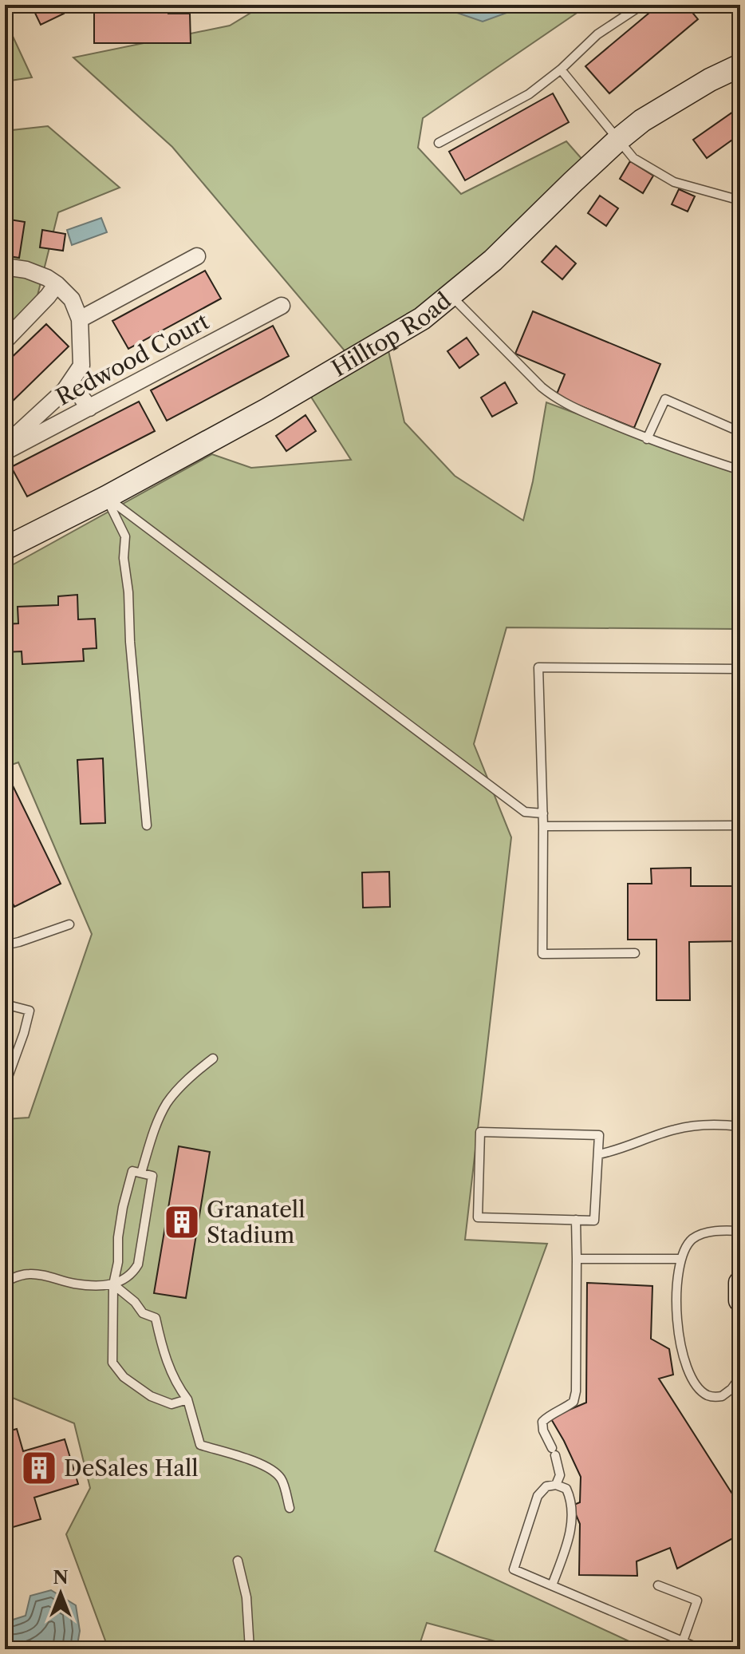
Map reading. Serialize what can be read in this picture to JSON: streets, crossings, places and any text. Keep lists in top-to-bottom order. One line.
{"streets":{"street":["Hilltop Road","Redwood Court"]},"places":{"building":["Granatell Stadium","DeSales Hall"]},"north":"top"}
